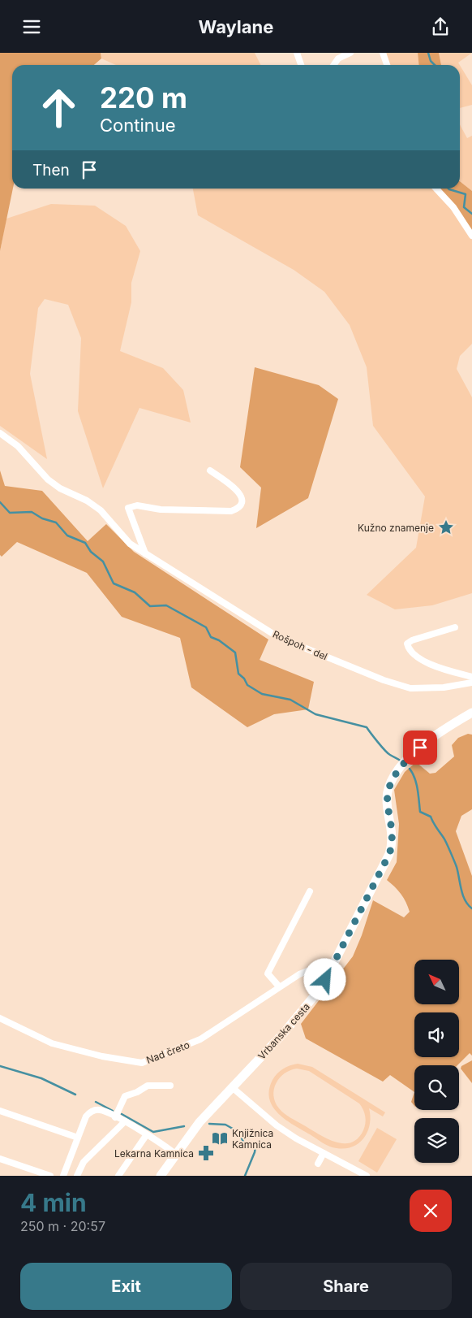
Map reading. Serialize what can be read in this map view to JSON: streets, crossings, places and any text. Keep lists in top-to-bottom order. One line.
{"streets":{"street":["Rošpoh - del","Vrbanska cesta","Nad čreto"]},"crossings":[["Vrbanska cesta","Nad čreto"]],"places":{"place":["Kužno znamenje"],"library":["Knjižnica Kamnica"],"pharmacy":["Lekarna Kamnica"]},"north":"top left","page":{"header":"Waylane","turn":["220 m","Continue"],"then":"Then","heading":["4 min","250 m · 20:57"],"buttons":["Exit","Share"]}}
